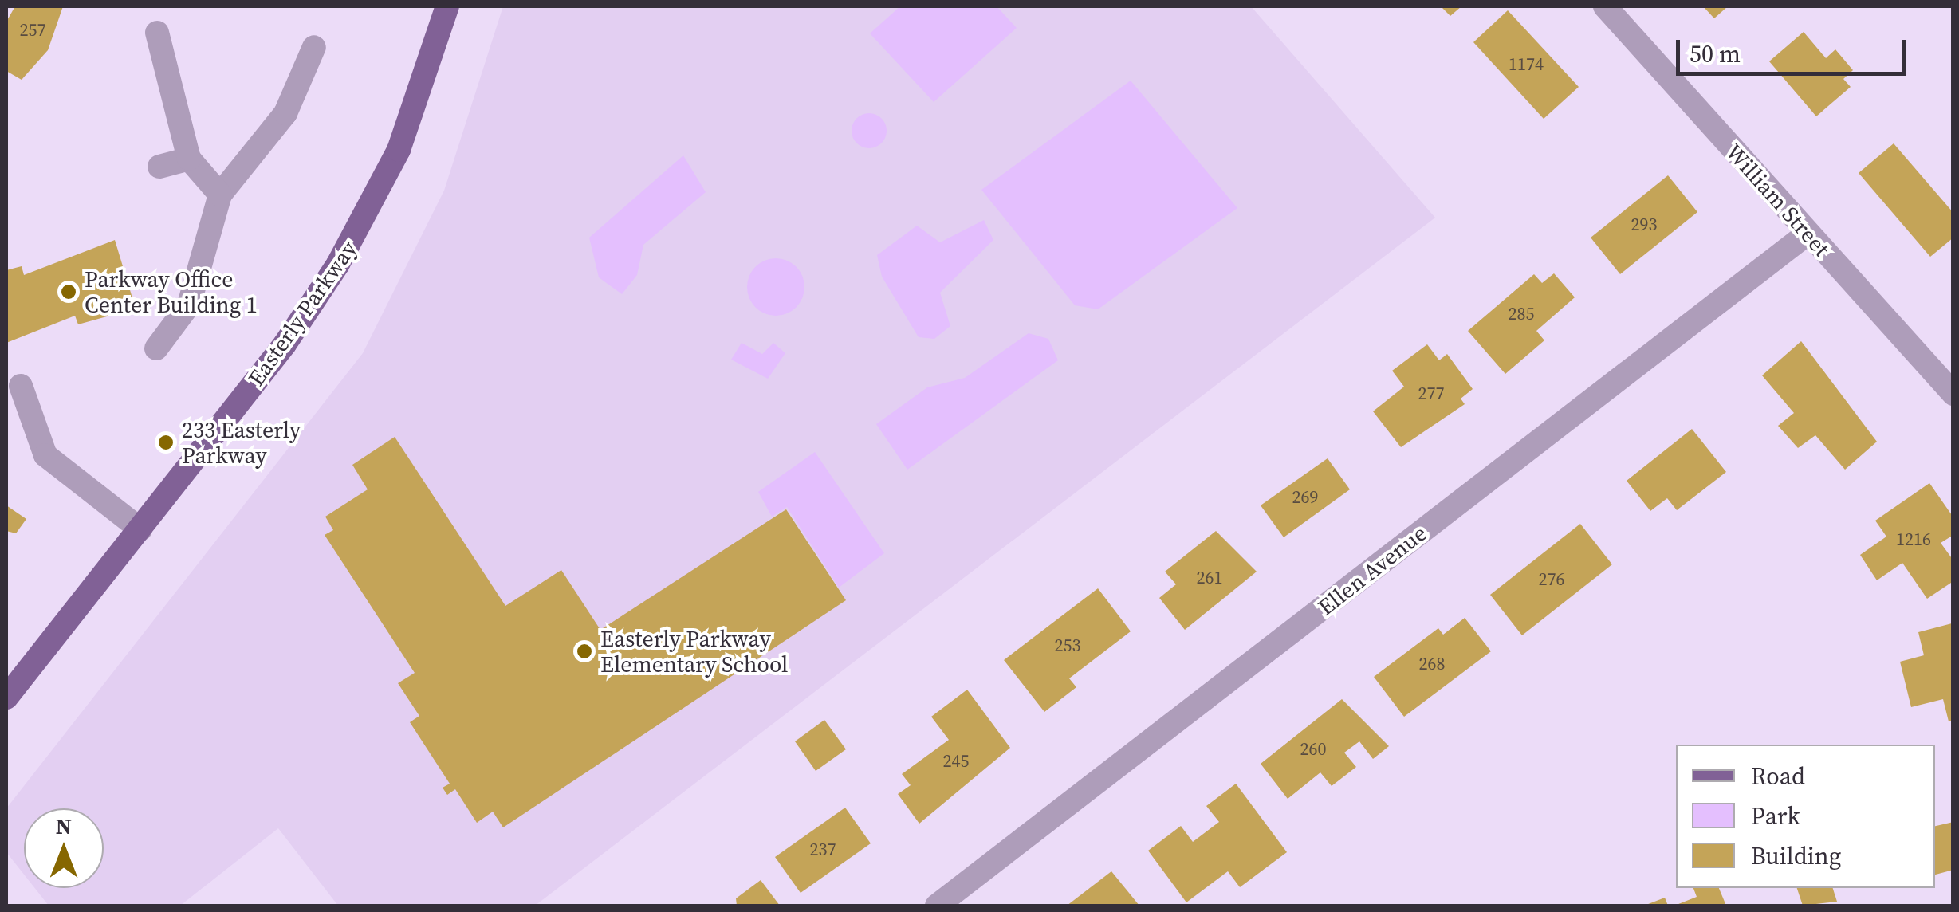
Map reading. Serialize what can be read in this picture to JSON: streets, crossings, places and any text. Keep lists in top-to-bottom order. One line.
{"streets":{"main road":["Easterly Parkway"],"street":["William Street","Ellen Avenue"]},"crossings":[["William Street","Ellen Avenue"]],"places":["Parkway Office Center Building 1","233 Easterly Parkway","Easterly Parkway Elementary School"],"house_numbers":["257","1174","293","285","277","269","1216","261","276","253","268","260","245","237"],"legend":["Road","Park","Building"],"scale_bar":"50 m","north":"top"}
